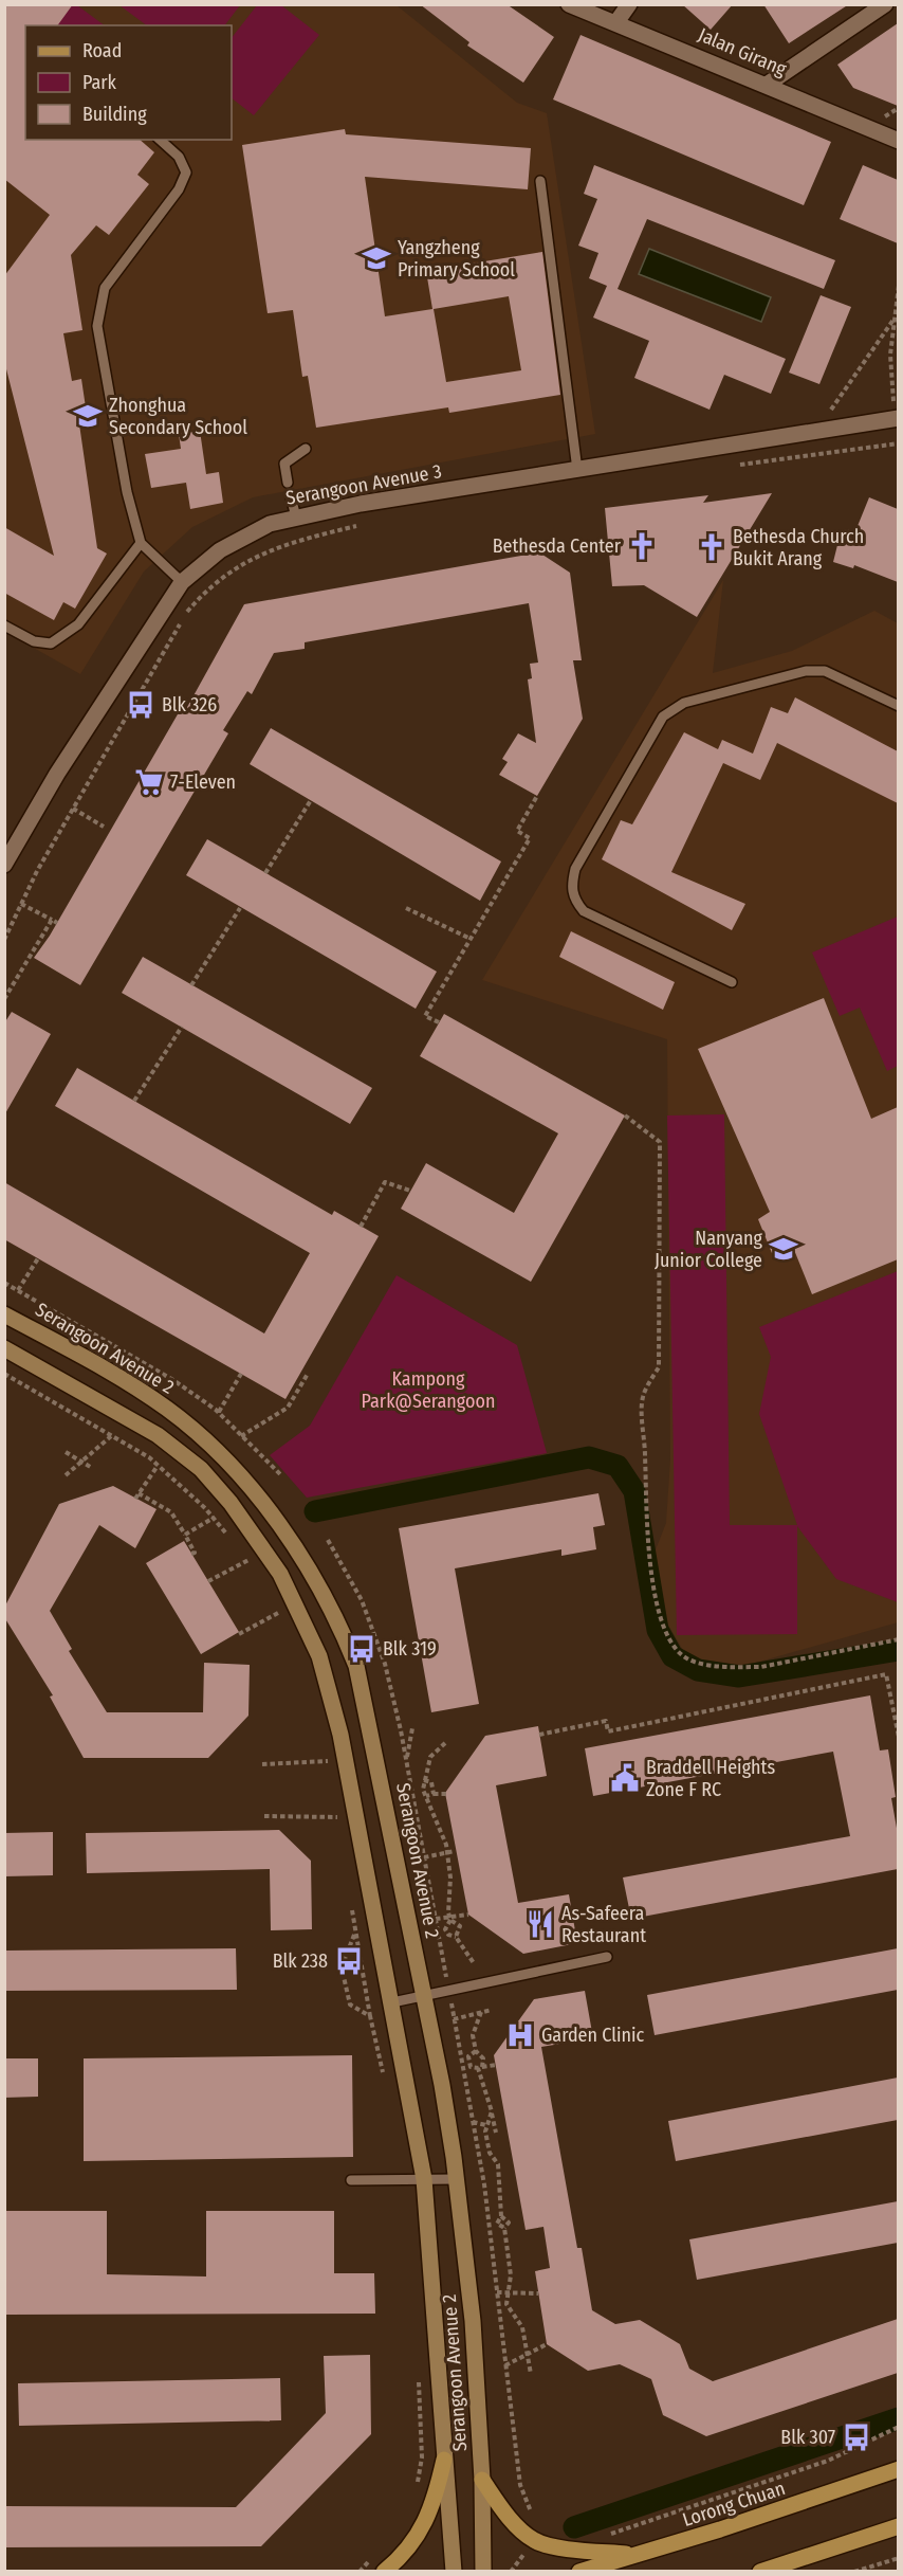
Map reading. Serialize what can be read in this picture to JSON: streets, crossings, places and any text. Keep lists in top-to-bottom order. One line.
{"streets":{"main road":["Serangoon Avenue 2","Lorong Chuan"],"street":["Jalan Girang","Serangoon Avenue 3"]},"parks":["Kampong Park@Serangoon"],"places":{"school or university":["Yangzheng Primary School","Zhonghua Secondary School","Nanyang Junior College"],"church":["Bethesda Center","Bethesda Church Bukit Arang"],"bus stop":["Blk 326","Blk 319","Blk 238","Blk 307"],"supermarket":["7-Eleven"],"public building":["Braddell Heights Zone F RC"],"restaurant":["As-Safeera Restaurant"],"hospital":["Garden Clinic"]},"legend":["Road","Park","Building"]}
